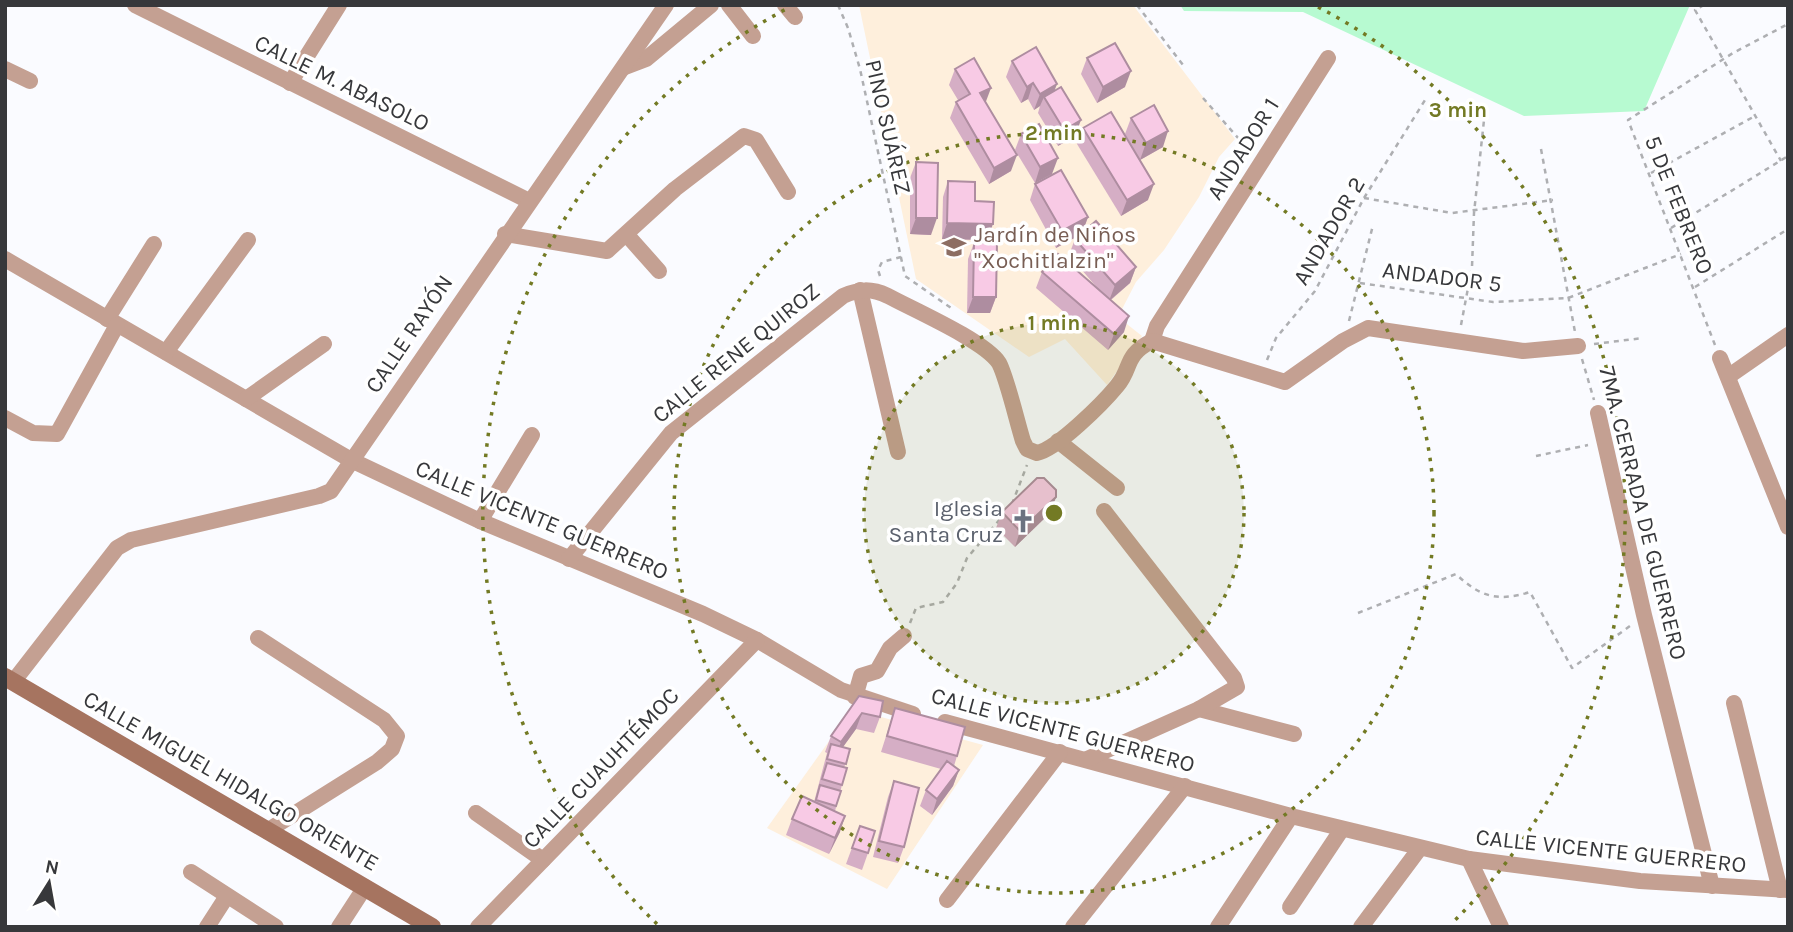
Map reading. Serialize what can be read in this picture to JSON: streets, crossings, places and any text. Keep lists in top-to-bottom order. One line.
{"streets":{"street":["CALLE M. ABASOLO","ANDADOR 1","CALLE RAYÓN","CALLE RENE QUIROZ","7MA. CERRADA DE GUERRERO","CALLE VICENTE GUERRERO","CALLE CUAUHTÉMOC","CALLE MIGUEL HIDALGO ORIENTE"],"path":["PINO SUÁREZ","5 DE FEBRERO","ANDADOR 2","ANDADOR 5"]},"crossings":[["CALLE M. ABASOLO","CALLE RAYÓN"],["5 DE FEBRERO","ANDADOR 5"],["ANDADOR 5","7MA. CERRADA DE GUERRERO"],["CALLE RAYÓN","CALLE VICENTE GUERRERO"],["CALLE RAYÓN","CALLE MIGUEL HIDALGO ORIENTE"],["CALLE RENE QUIROZ","CALLE VICENTE GUERRERO"],["7MA. CERRADA DE GUERRERO","CALLE VICENTE GUERRERO"],["CALLE VICENTE GUERRERO","CALLE CUAUHTÉMOC"]],"places":{"school or university":["Jardín de Niños \"Xochitlalzin\""],"church":["Iglesia Santa Cruz"]},"north":"top","rings":["3 min","2 min","1 min"]}
